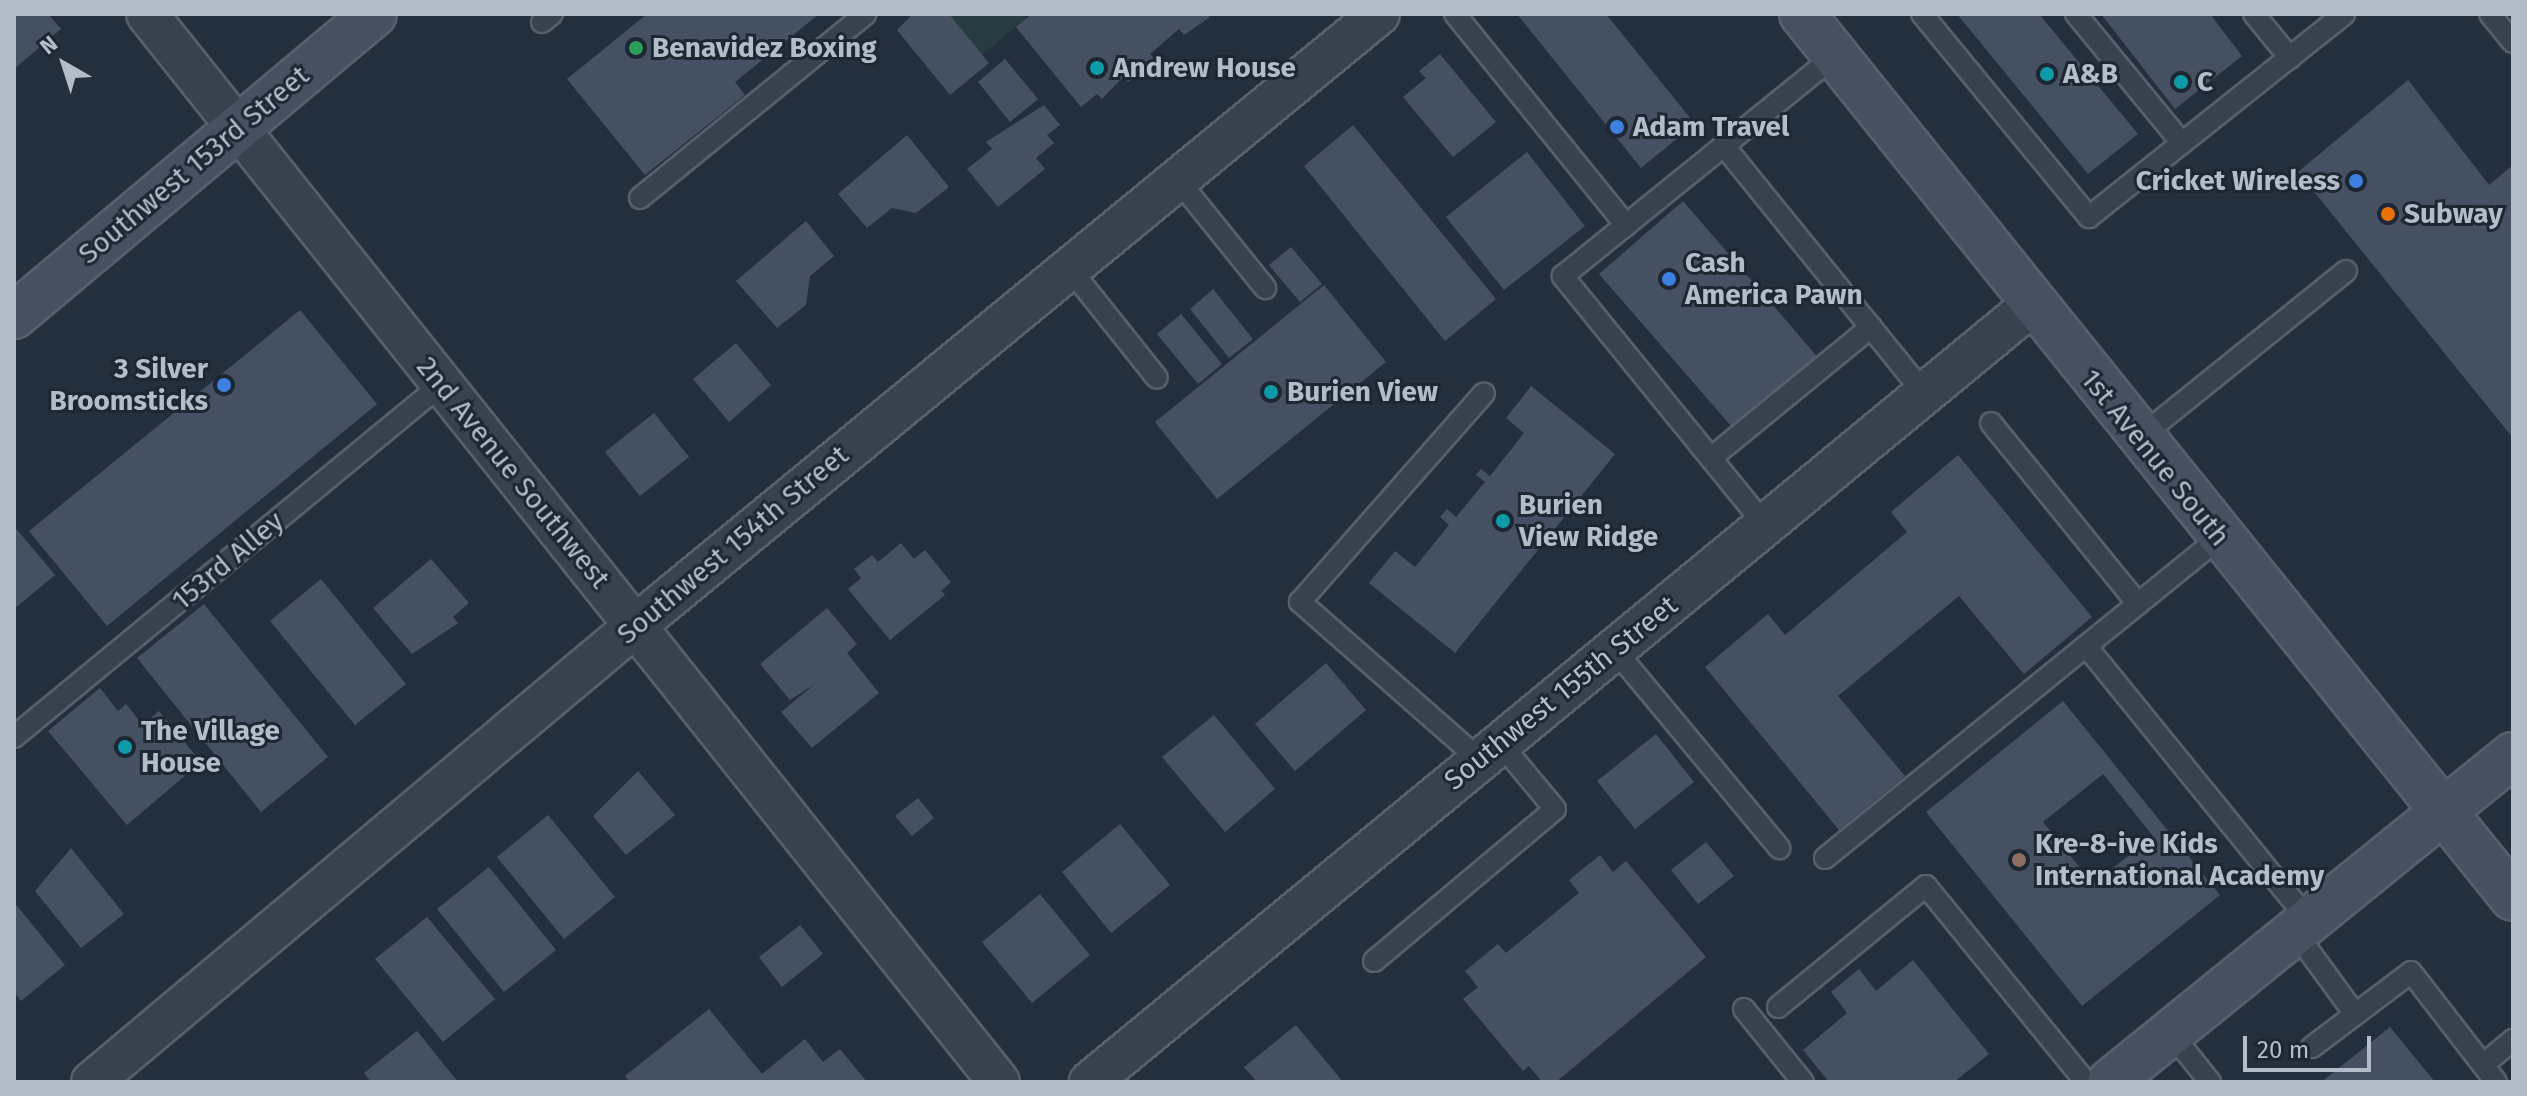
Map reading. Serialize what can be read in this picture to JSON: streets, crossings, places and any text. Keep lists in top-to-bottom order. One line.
{"streets":{"main road":["Southwest 153rd Street","1st Avenue South"],"street":["2nd Avenue Southwest","Southwest 154th Street","Southwest 155th Street"],"lane":["153rd Alley"]},"crossings":[["Southwest 153rd Street","2nd Avenue Southwest"],["1st Avenue South","Southwest 155th Street"],["2nd Avenue Southwest","Southwest 154th Street"],["2nd Avenue Southwest","153rd Alley"]],"places":["Benavidez Boxing","Andrew House","A&B","C","Adam Travel","Cricket Wireless","Subway","Cash America Pawn","3 Silver Broomsticks","Burien View","Burien View Ridge","The Village House","Kre-8-ive Kids International Academy"],"scale_bar":"20 m","north":"top left"}
